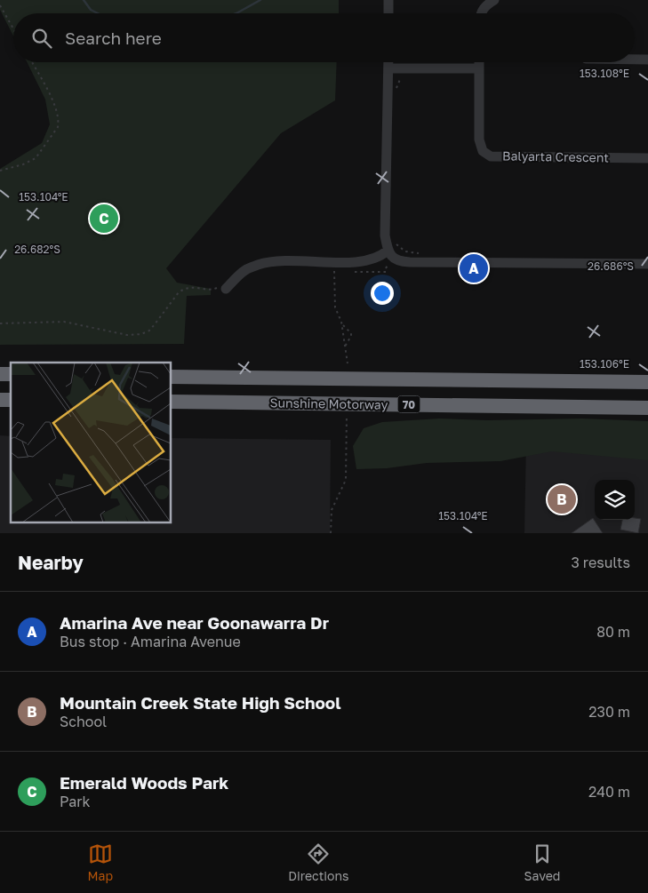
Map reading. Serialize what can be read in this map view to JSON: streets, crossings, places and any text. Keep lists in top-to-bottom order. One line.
{"streets":{"highway":["Sunshine Motorway","70"],"street":["Balyarta Crescent"]},"page":{"search":"Search here","pins":["C","A","B"],"heading":["Nearby","3 results"],"list":[{"mark":"A","name":"Amarina Ave near Goonawarra Dr","note":"Bus stop · Amarina Avenue","value":"80 m"},{"mark":"B","name":"Mountain Creek State High School","note":"School","value":"230 m"},{"mark":"C","name":"Emerald Woods Park","note":"Park","value":"240 m"}],"nav":["Map","Directions","Saved"]},"coordinates":["153.108°E","153.104°E","26.682°S","26.686°S","153.106°E"]}
